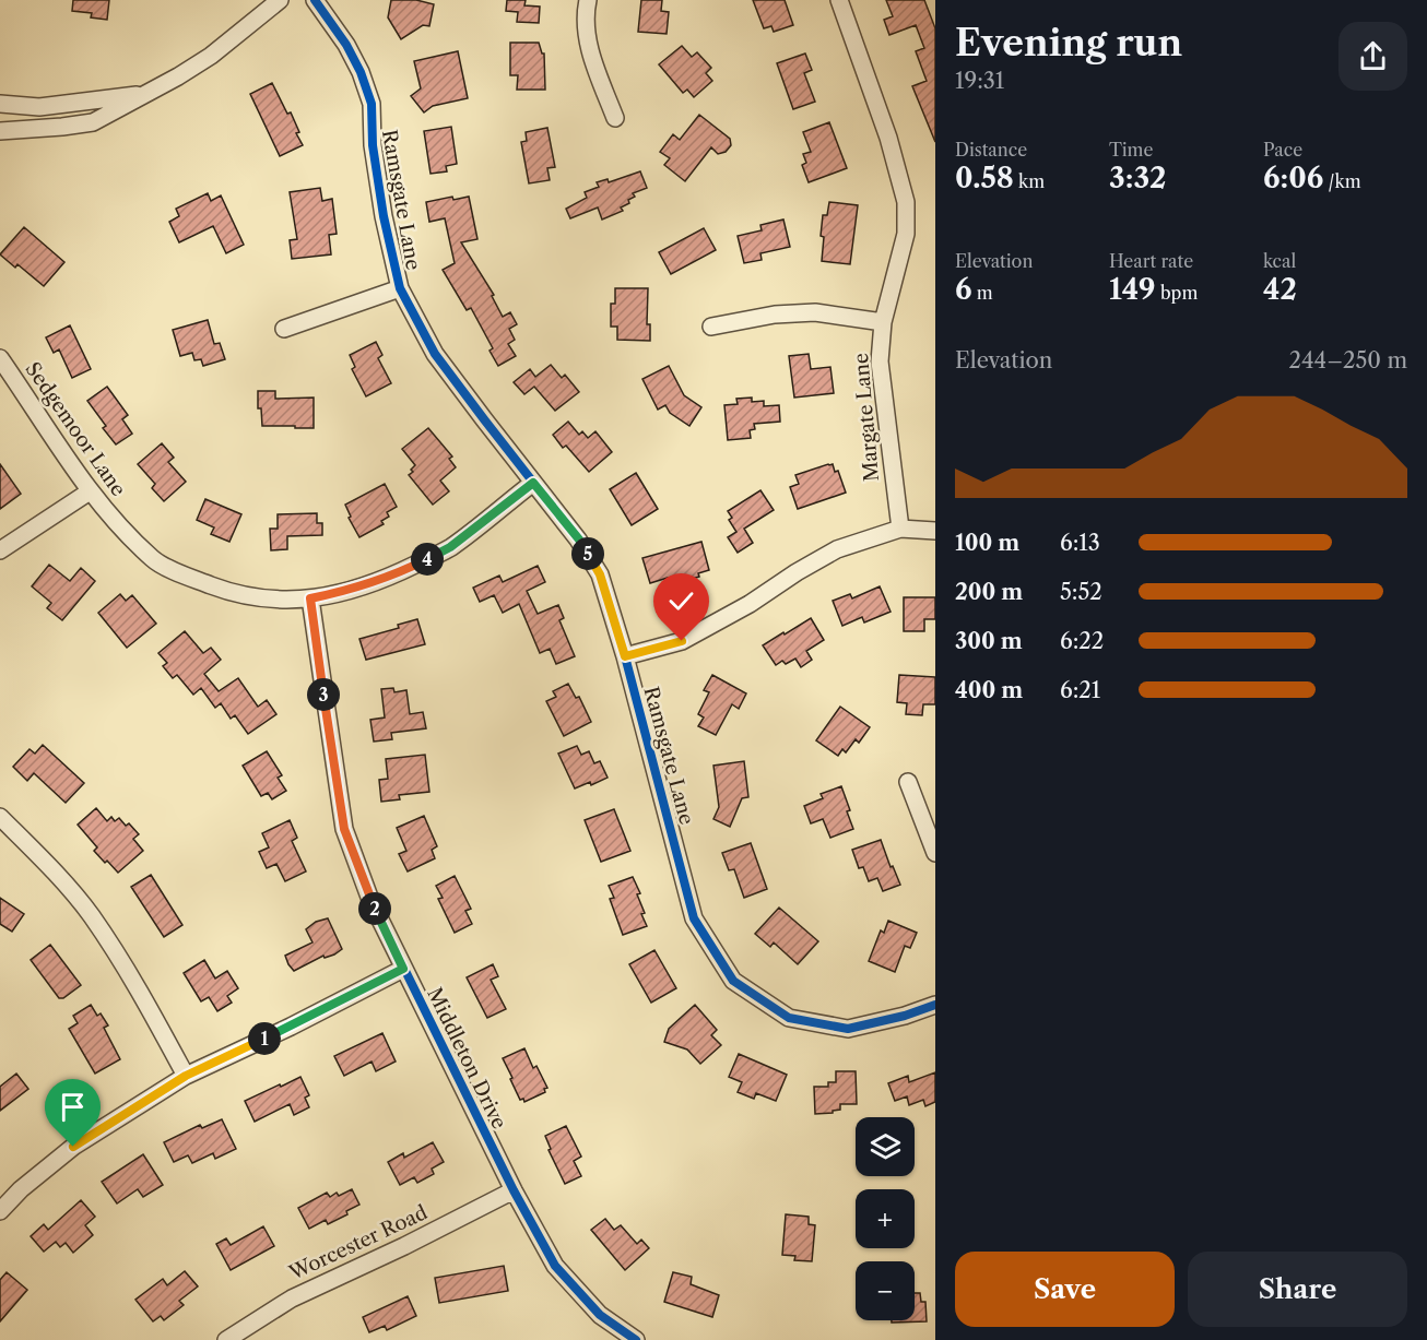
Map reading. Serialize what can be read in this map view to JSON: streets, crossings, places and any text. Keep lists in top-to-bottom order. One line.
{"streets":{"street":["Ramsgate Lane","Margate Lane","Sedgemoor Lane","Middleton Drive","Worcester Road"]},"crossings":[["Ramsgate Lane","Sedgemoor Lane"],["Sedgemoor Lane","Middleton Drive"],["Middleton Drive","Worcester Road"]],"page":{"heading":["Evening run","19:31"],"stats":[["Distance","0.58 km"],["Time","3:32"],["Pace","6:06 /km"],["Elevation","6 m"],["Heart rate","149 bpm"],["kcal","42"]],"chart":["Elevation","244–250 m"],"list":[{"name":"100 m","note":"6:13"},{"name":"200 m","note":"5:52"},{"name":"300 m","note":"6:22"},{"name":"400 m","note":"6:21"}],"pins":["5","4","3","2","1"],"map_buttons":["+","−"],"buttons":["Save","Share"]}}
